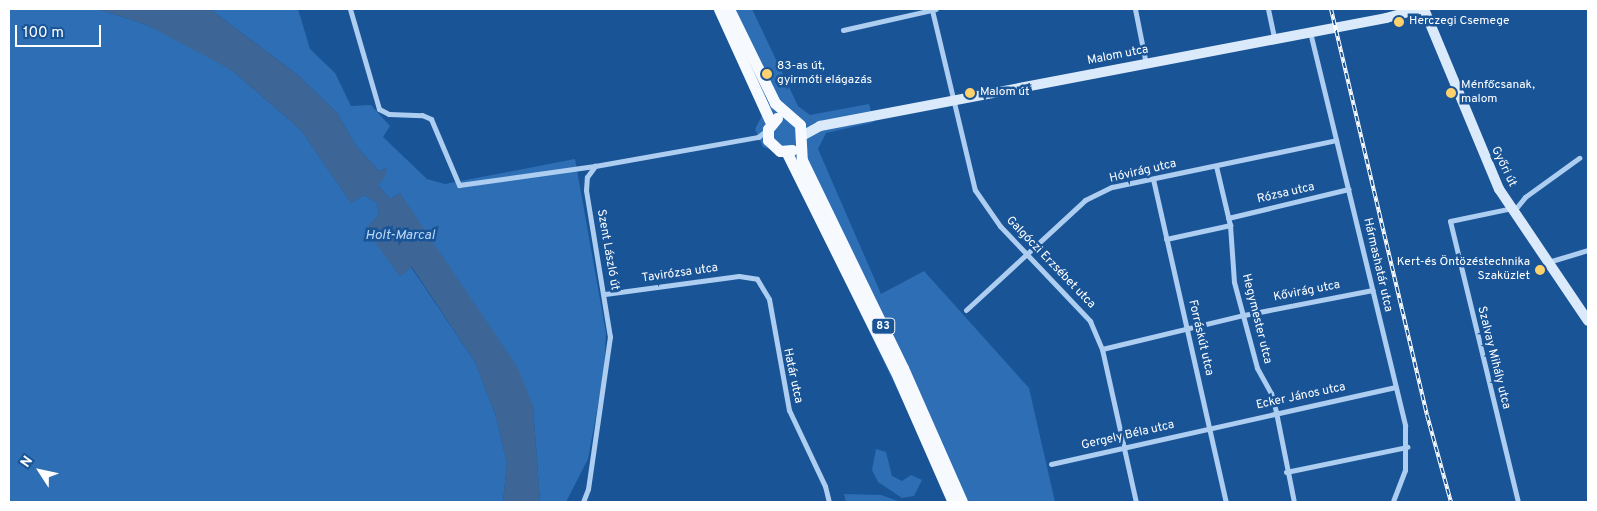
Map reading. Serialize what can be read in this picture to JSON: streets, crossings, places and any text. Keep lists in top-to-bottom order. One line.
{"streets":{"main road":["Malom utca","Győri út","83"],"street":["Hóvirág utca","Rózsa utca","Szent László út","Galgóczi Erzsébet utca","Hármashatár utca","Tavirózsa utca","Kővirág utca","Hegymester utca","Forráskút utca","Szalvay Mihály utca","Határ utca","Ecker János utca","Gergely Béla utca"]},"crossings":[["Malom utca","Galgóczi Erzsébet utca"],["Malom utca","Hármashatár utca"],["Malom utca","83"],["Győri út","Szalvay Mihály utca"],["Hóvirág utca","Galgóczi Erzsébet utca"],["Hóvirág utca","Hármashatár utca"],["Hóvirág utca","Hegymester utca"],["Hóvirág utca","Forráskút utca"],["Rózsa utca","Hármashatár utca"],["Rózsa utca","Hegymester utca"],["Szent László út","Tavirózsa utca"],["Galgóczi Erzsébet utca","Kővirág utca"],["Galgóczi Erzsébet utca","Gergely Béla utca"],["Hármashatár utca","Kővirág utca"],["Hármashatár utca","Ecker János utca"],["Tavirózsa utca","Határ utca"],["Kővirág utca","Hegymester utca"],["Kővirág utca","Forráskút utca"],["Hegymester utca","Ecker János utca"],["Forráskút utca","Ecker János utca"],["Forráskút utca","Gergely Béla utca"],["Ecker János utca","Gergely Béla utca"]],"water":["Holt-Marcal"],"places":["Herczegi Csemege","83-as út, gyirmóti elágazás","Malom út","Ménfőcsanak, malom","Kert-és Öntözéstechnika Szaküzlet"],"scale_bar":"100 m","north":"top left"}
